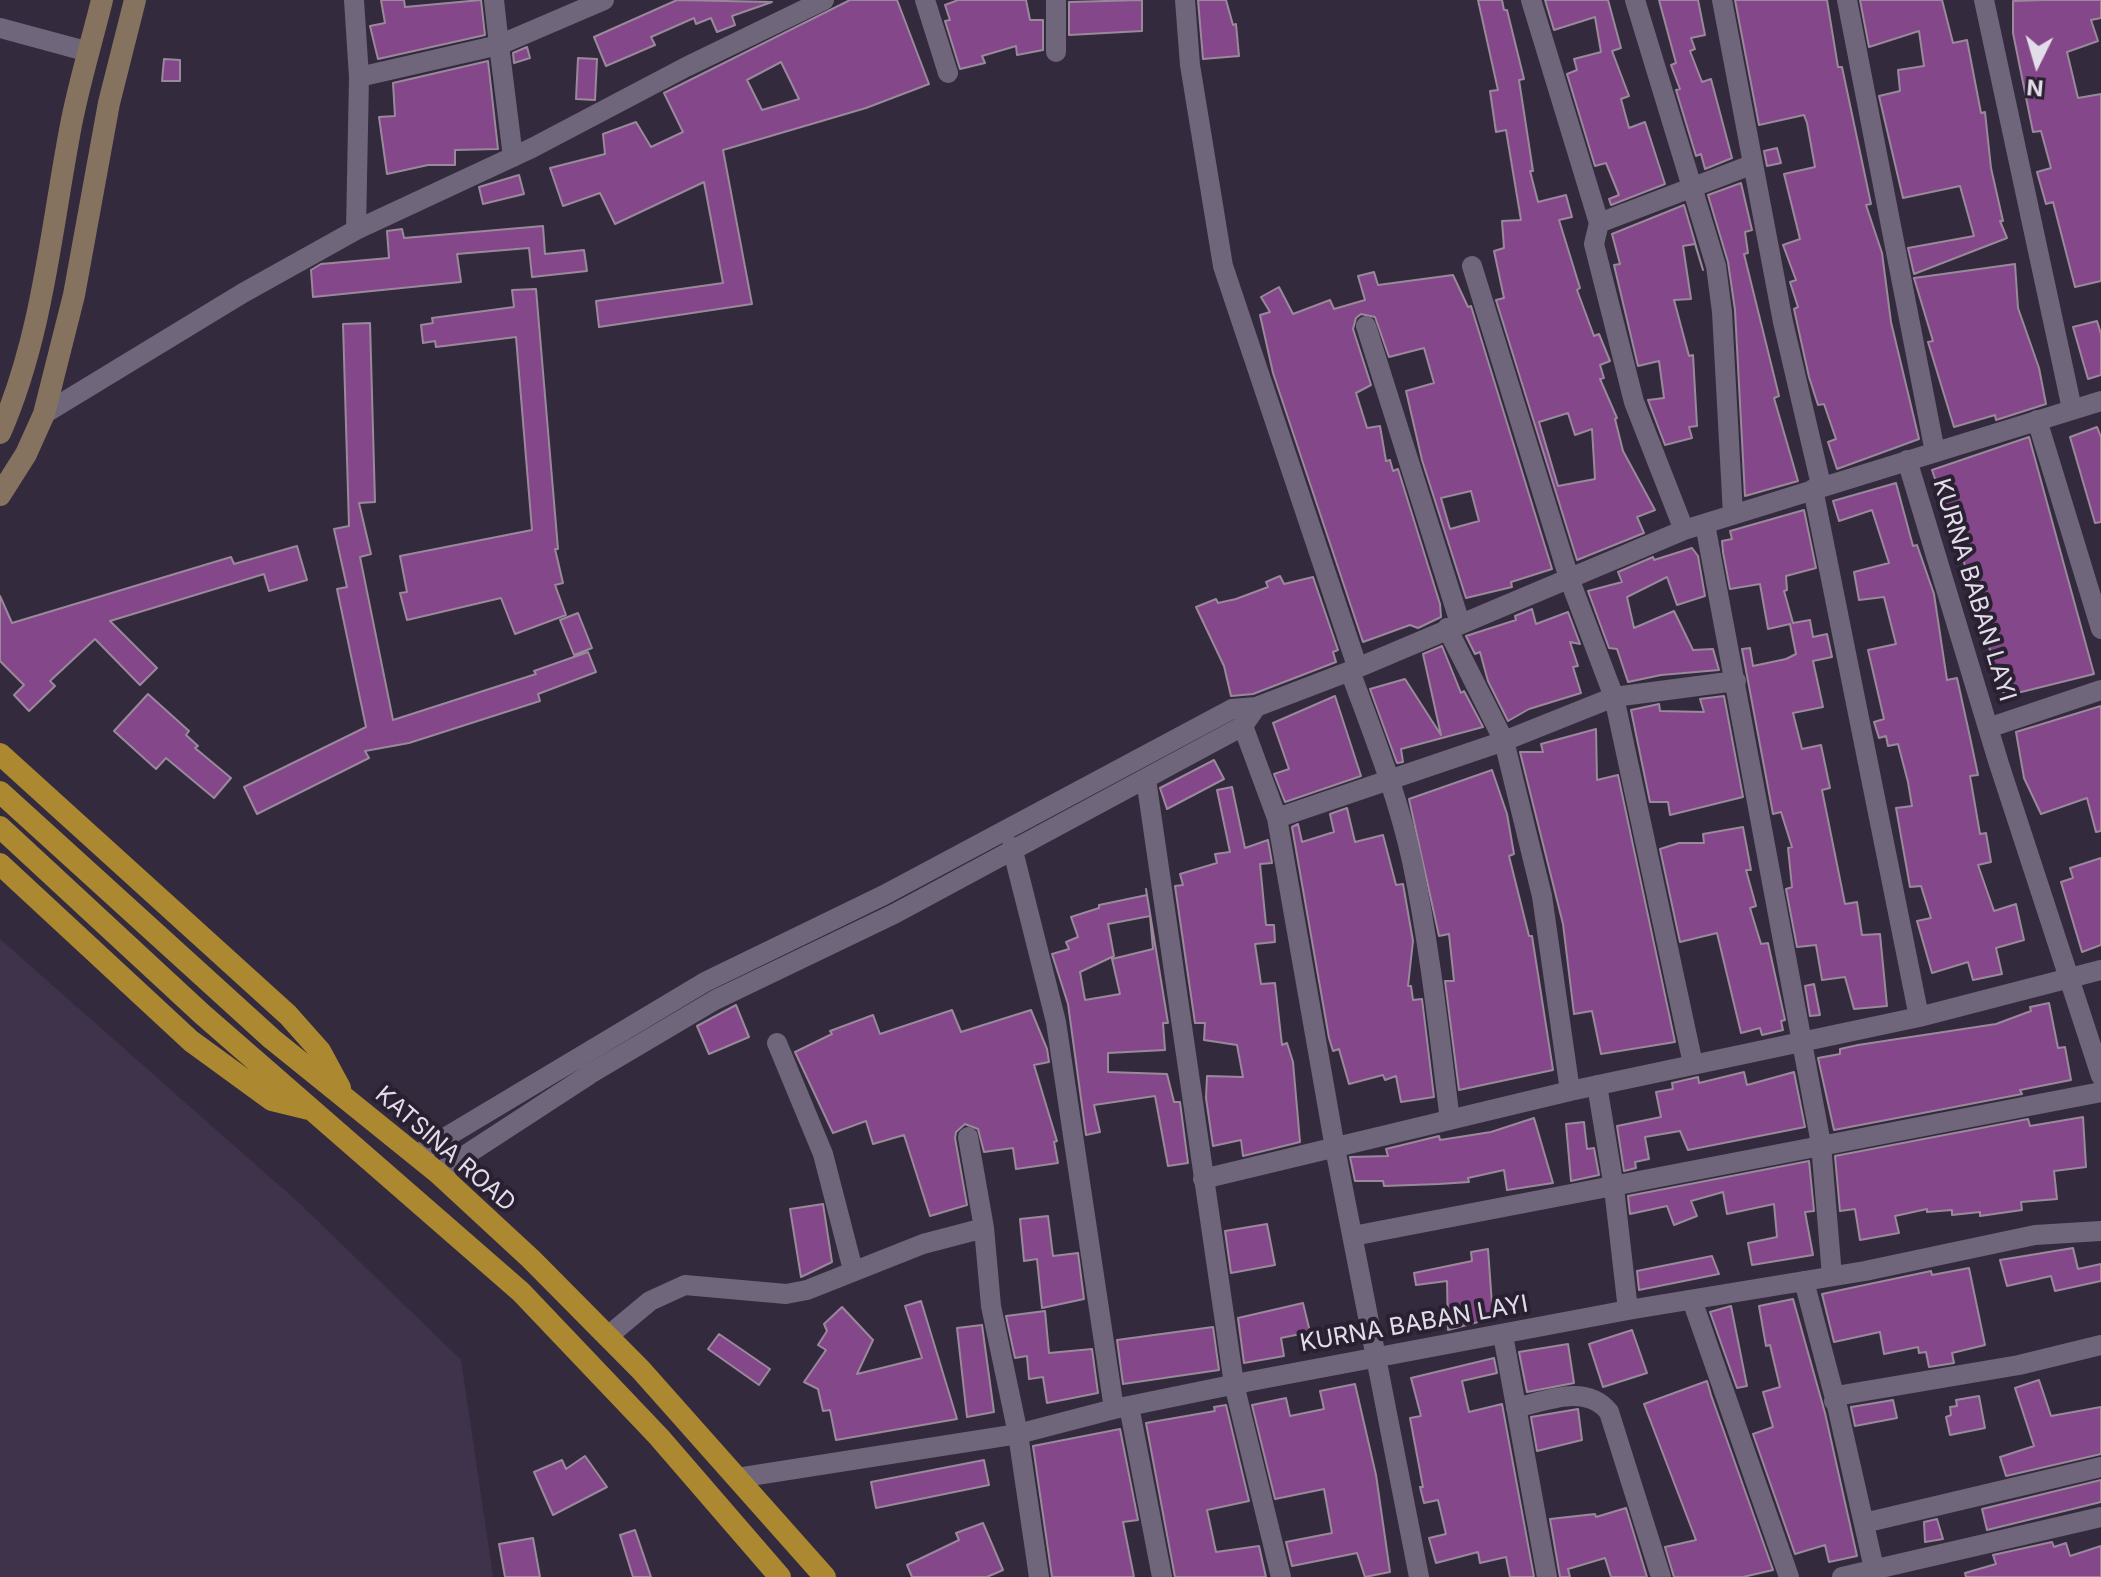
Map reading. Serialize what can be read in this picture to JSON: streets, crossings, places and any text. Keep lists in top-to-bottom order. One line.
{"streets":{"highway":["KATSINA ROAD"],"street":["KURNA BABAN LAYI"]},"crossings":[["KURNA BABAN LAYI","KATSINA ROAD"]],"north":"bottom"}
